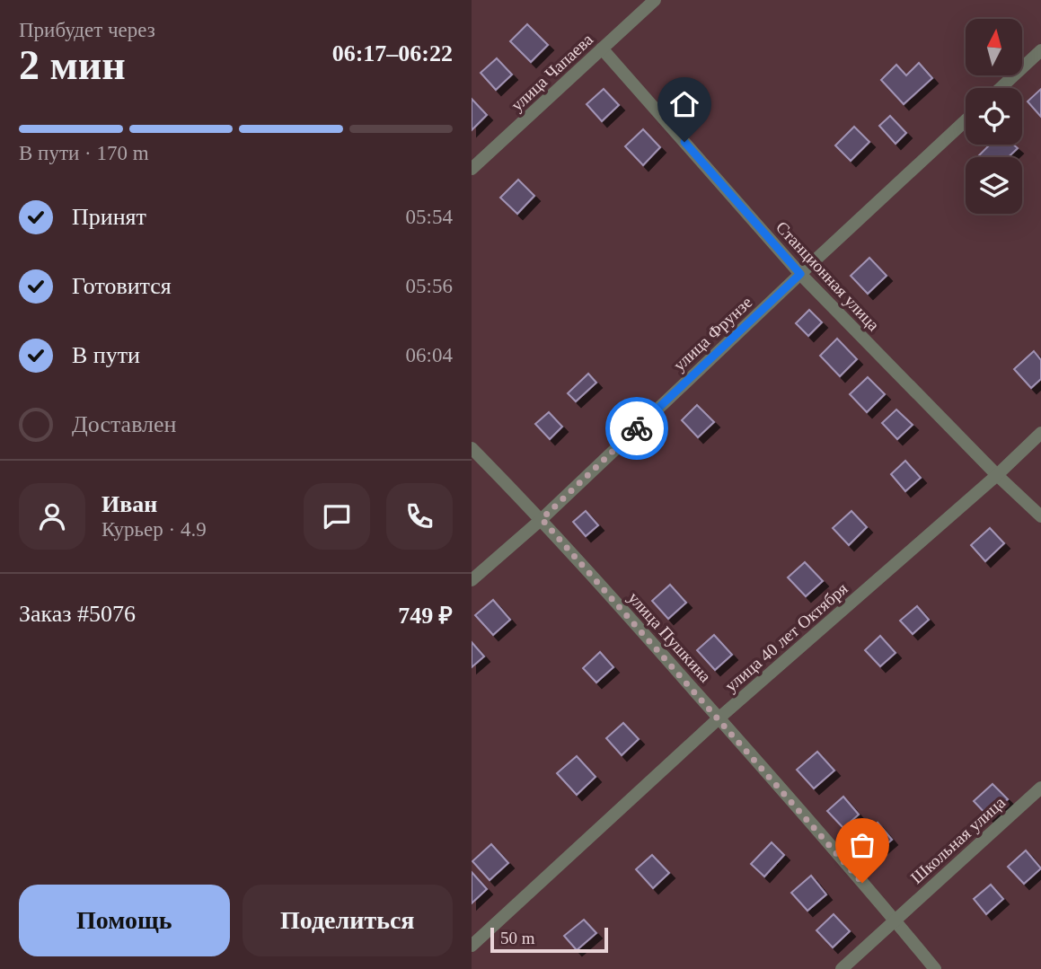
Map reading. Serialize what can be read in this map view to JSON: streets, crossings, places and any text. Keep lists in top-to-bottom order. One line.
{"streets":{"street":["улица Чапаева","Станционная улица","улица Фрунзе","улица Пушкина","улица 40 лет Октября","Школьная улица"]},"crossings":[["улица Чапаева","Станционная улица"],["Станционная улица","улица Фрунзе"],["Станционная улица","улица 40 лет Октября"],["улица Фрунзе","улица Пушкина"],["улица Пушкина","улица 40 лет Октября"],["улица Пушкина","Школьная улица"]],"scale_bar":"50 m","north":"top","page":{"heading":["2 мин","Прибудет через","06:17–06:22"],"panel":["Иван","Курьер · 4.9","Заказ #5076","749 ₽"],"bar":"В пути · 170 m","list":[["Принят","05:54"],["Готовится","05:56"],["В пути","06:04"],"Доставлен"],"buttons":["Помощь","Поделиться"],"scale":"50 m"}}
